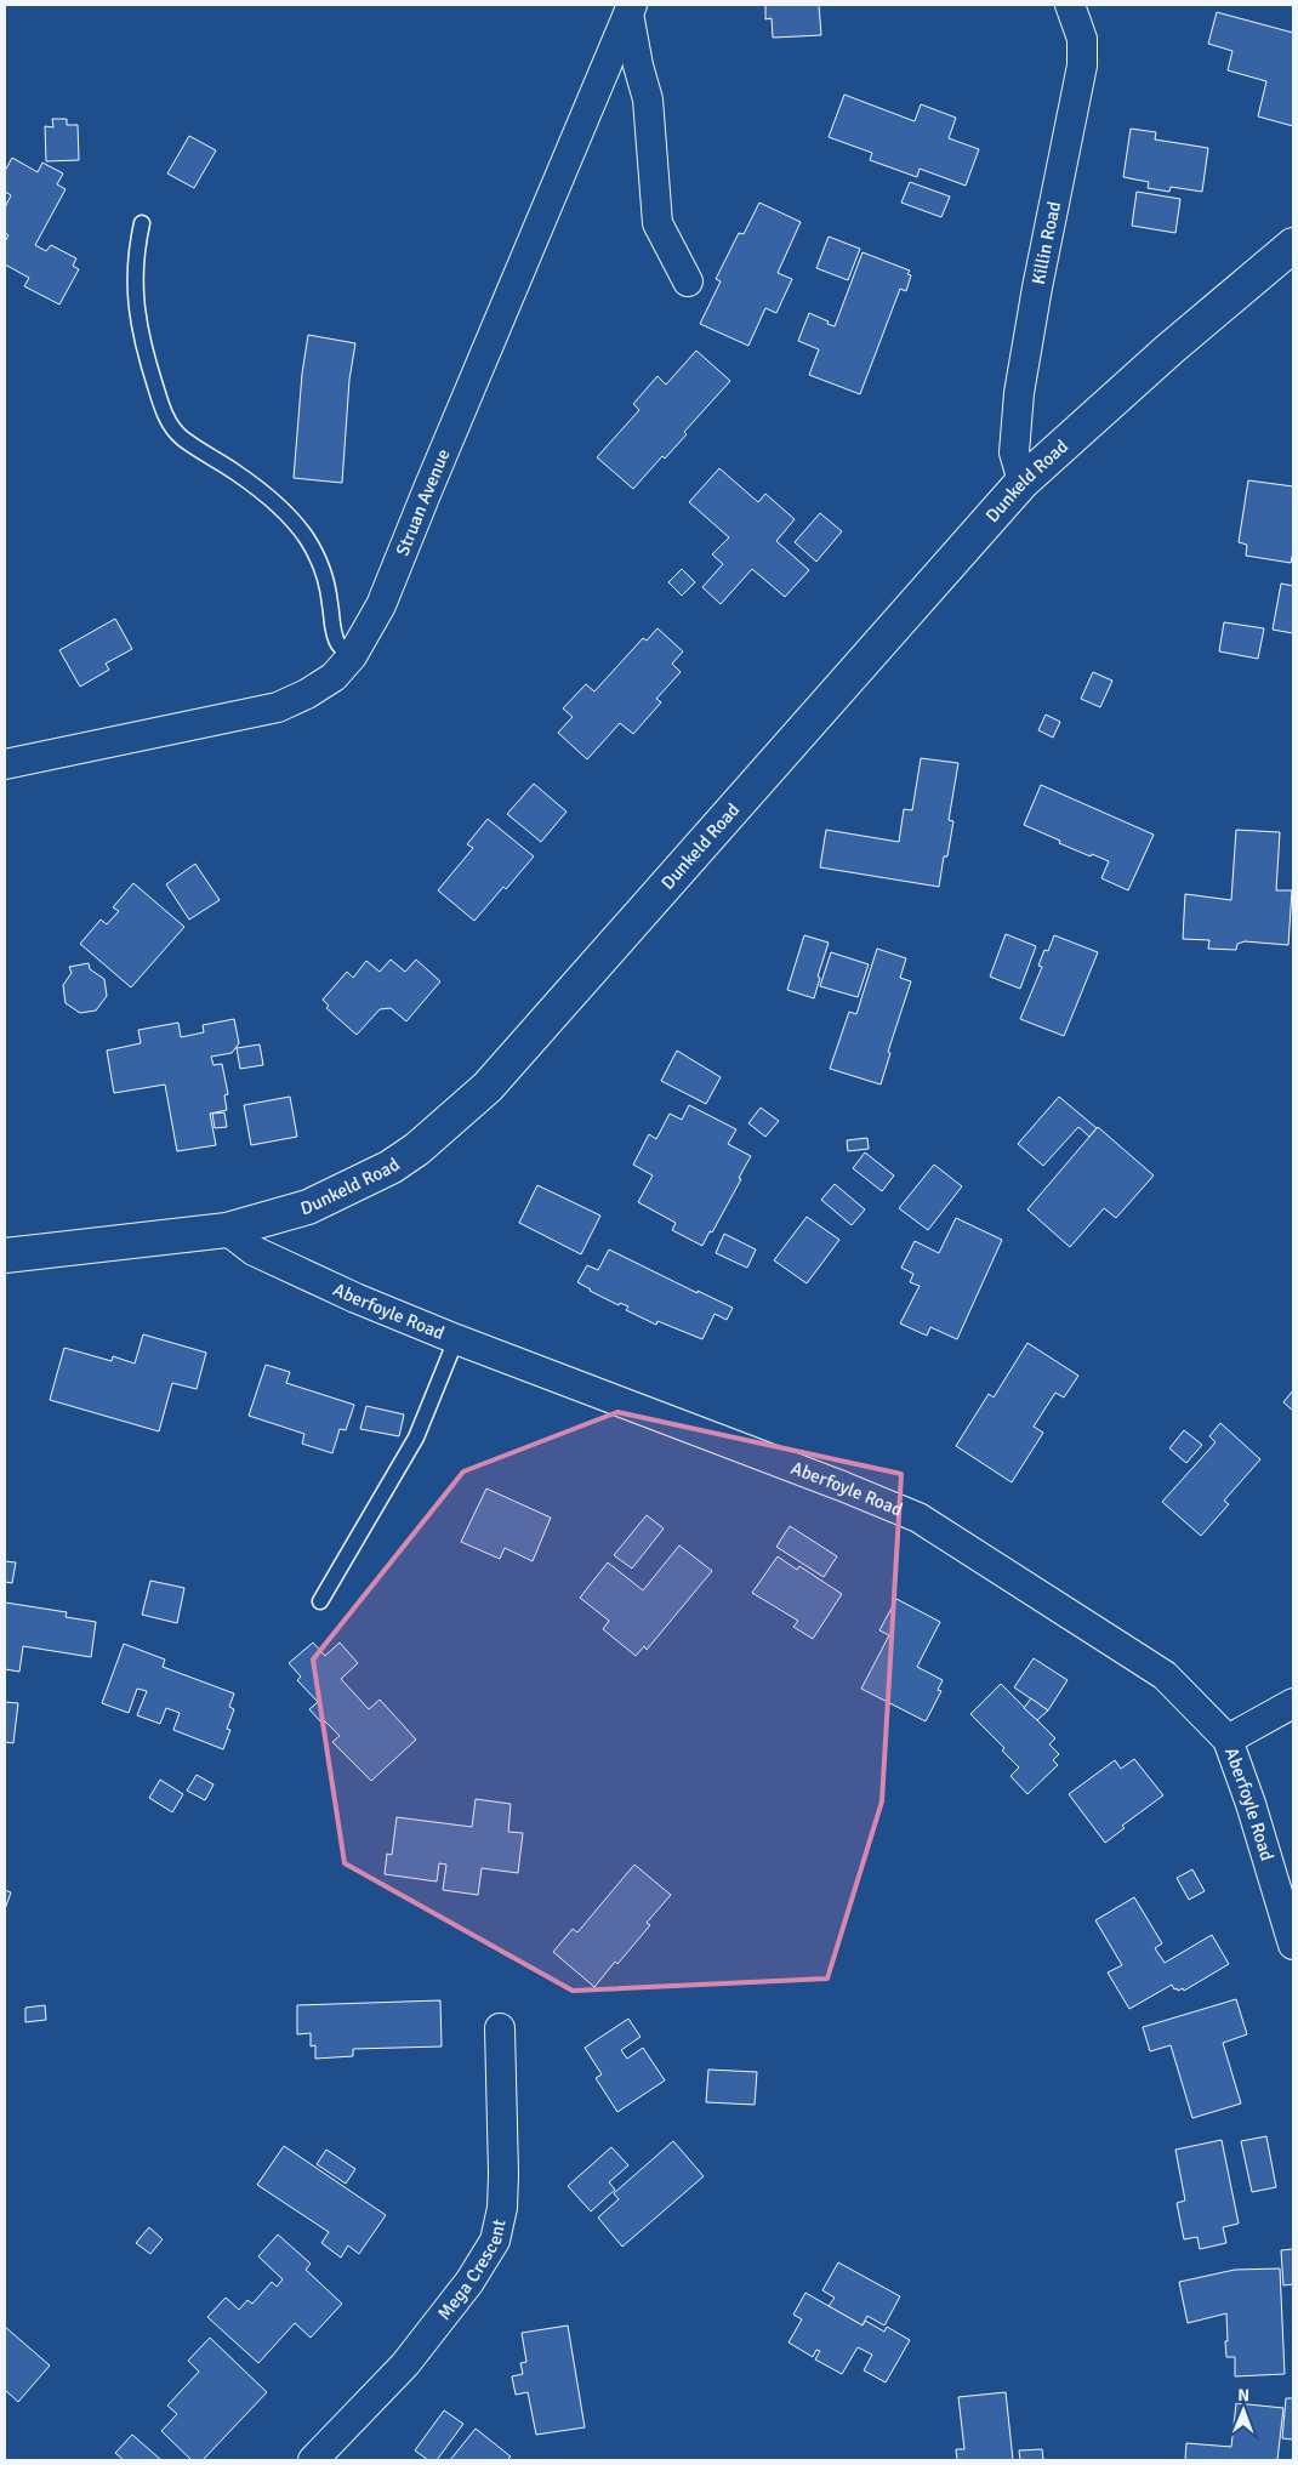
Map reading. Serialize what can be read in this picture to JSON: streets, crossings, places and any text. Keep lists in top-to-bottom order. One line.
{"streets":{"main road":["Dunkeld Road"],"street":["Killin Road","Struan Avenue","Aberfoyle Road","Mega Crescent"]},"crossings":[["Killin Road","Dunkeld Road"],["Dunkeld Road","Aberfoyle Road"]],"north":"top"}
